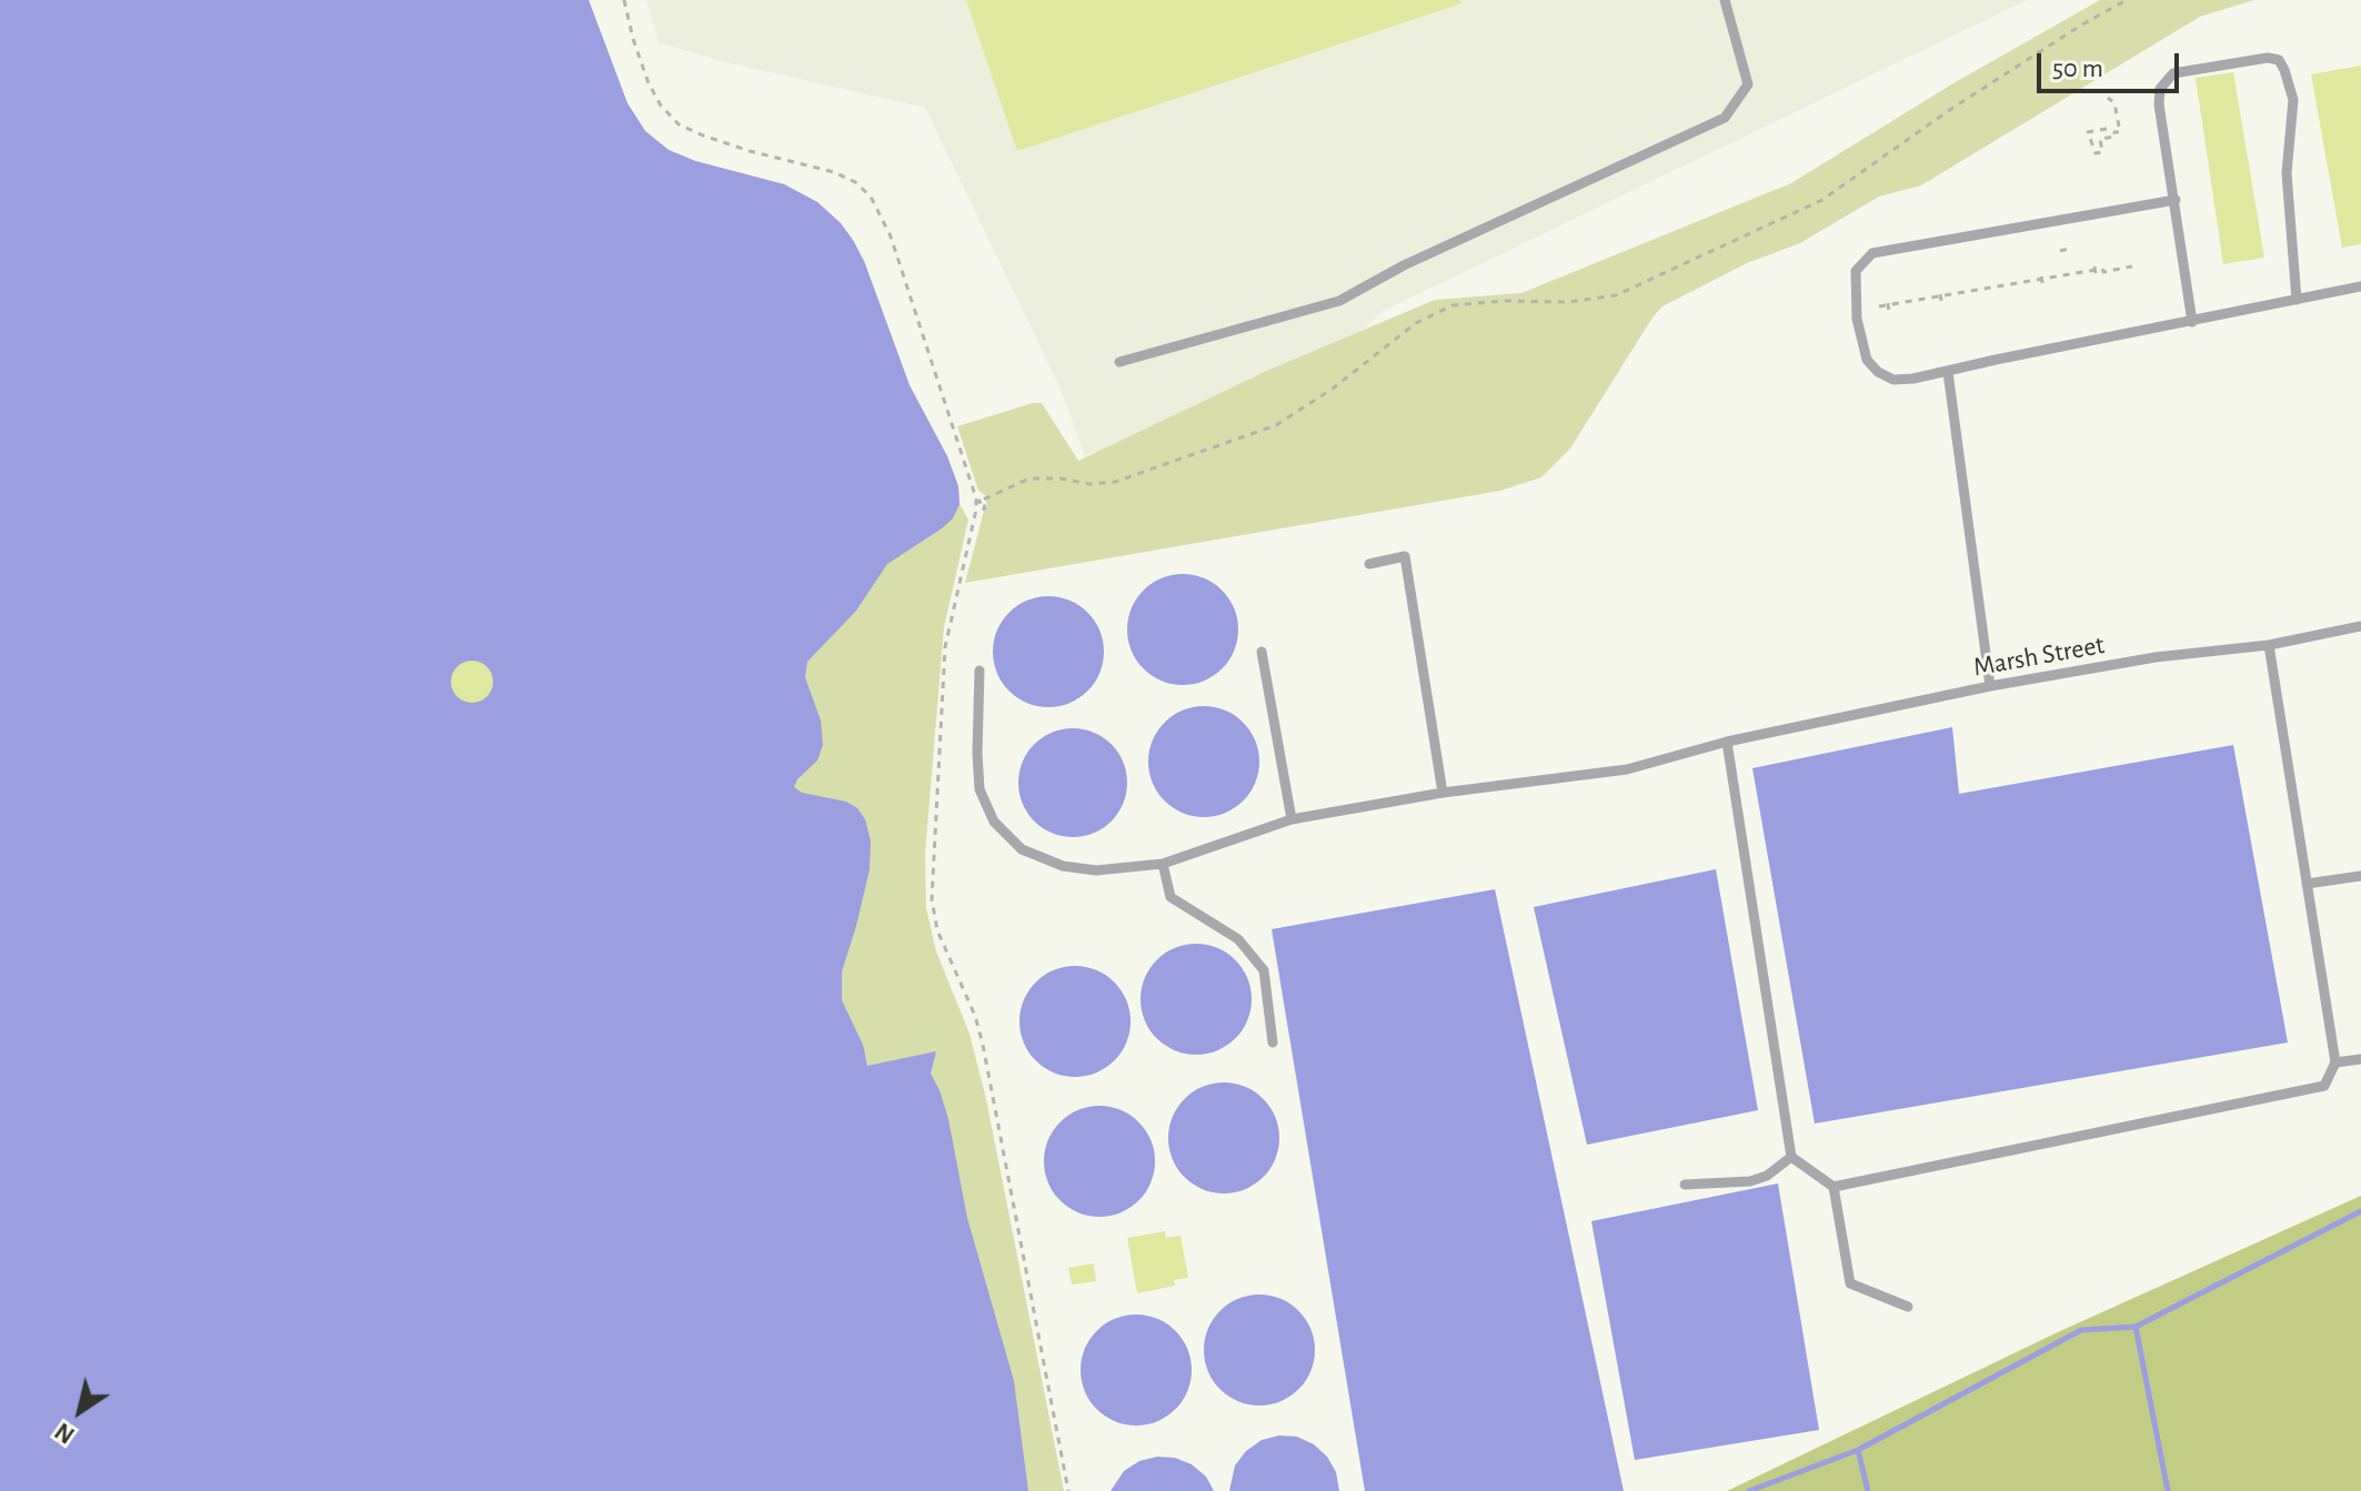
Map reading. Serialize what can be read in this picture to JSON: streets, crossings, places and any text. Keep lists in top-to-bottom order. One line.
{"streets":{"lane":["Marsh Street"]},"scale_bar":"50 m","north":"bottom left"}
